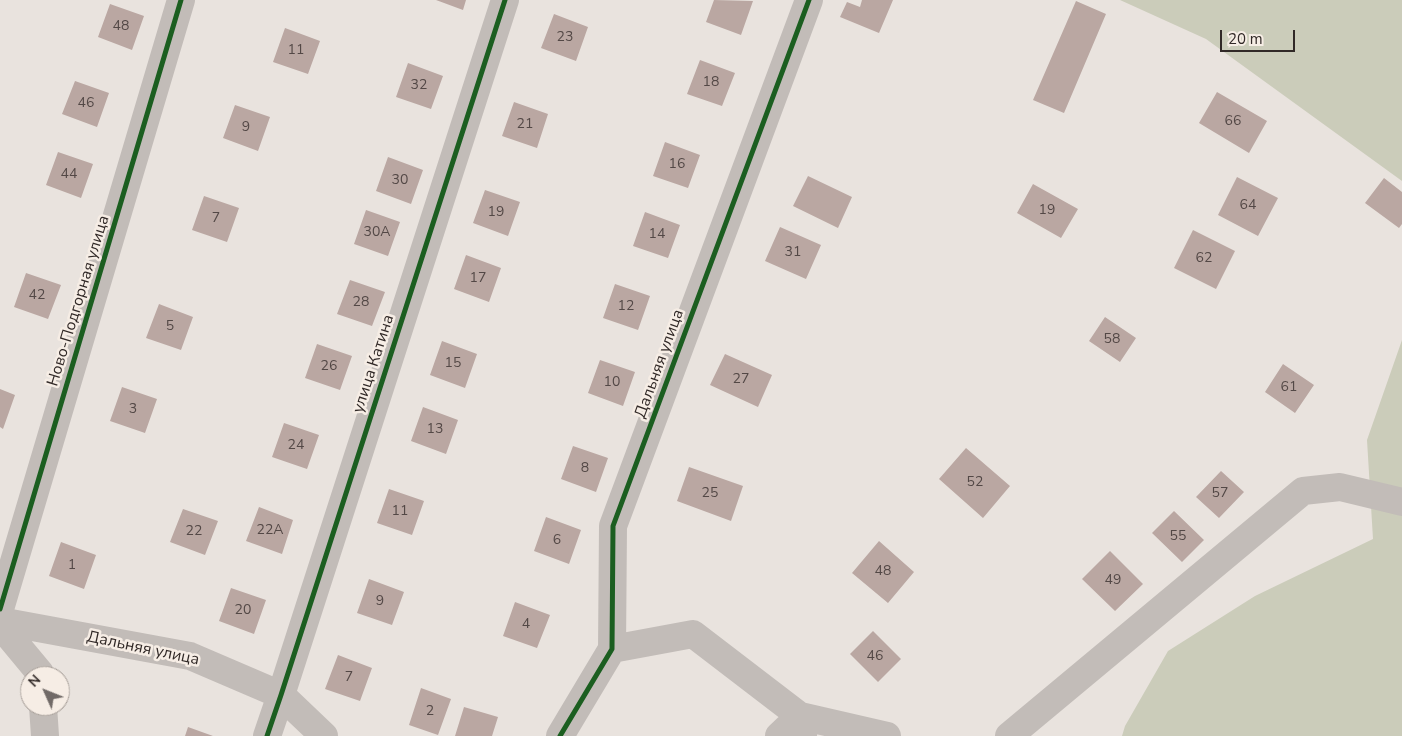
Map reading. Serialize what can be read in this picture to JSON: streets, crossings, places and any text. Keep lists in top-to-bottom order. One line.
{"streets":{"street":["Ново-Подгорная улица","улица Катина","Дальняя улица"]},"crossings":[["улица Катина","Дальняя улица"]],"house_numbers":["48","23","11","18","32","46","66","21","9","16","44","30","64","19","19","7","30А","14","31","62","17","42","28","12","5","58","15","26","27","10","61","3","13","24","8","52","25","57","11","22А","22","55","6","1","48","49","9","20","4","46","7","2"],"scale_bar":"20 m","north":"top left"}
